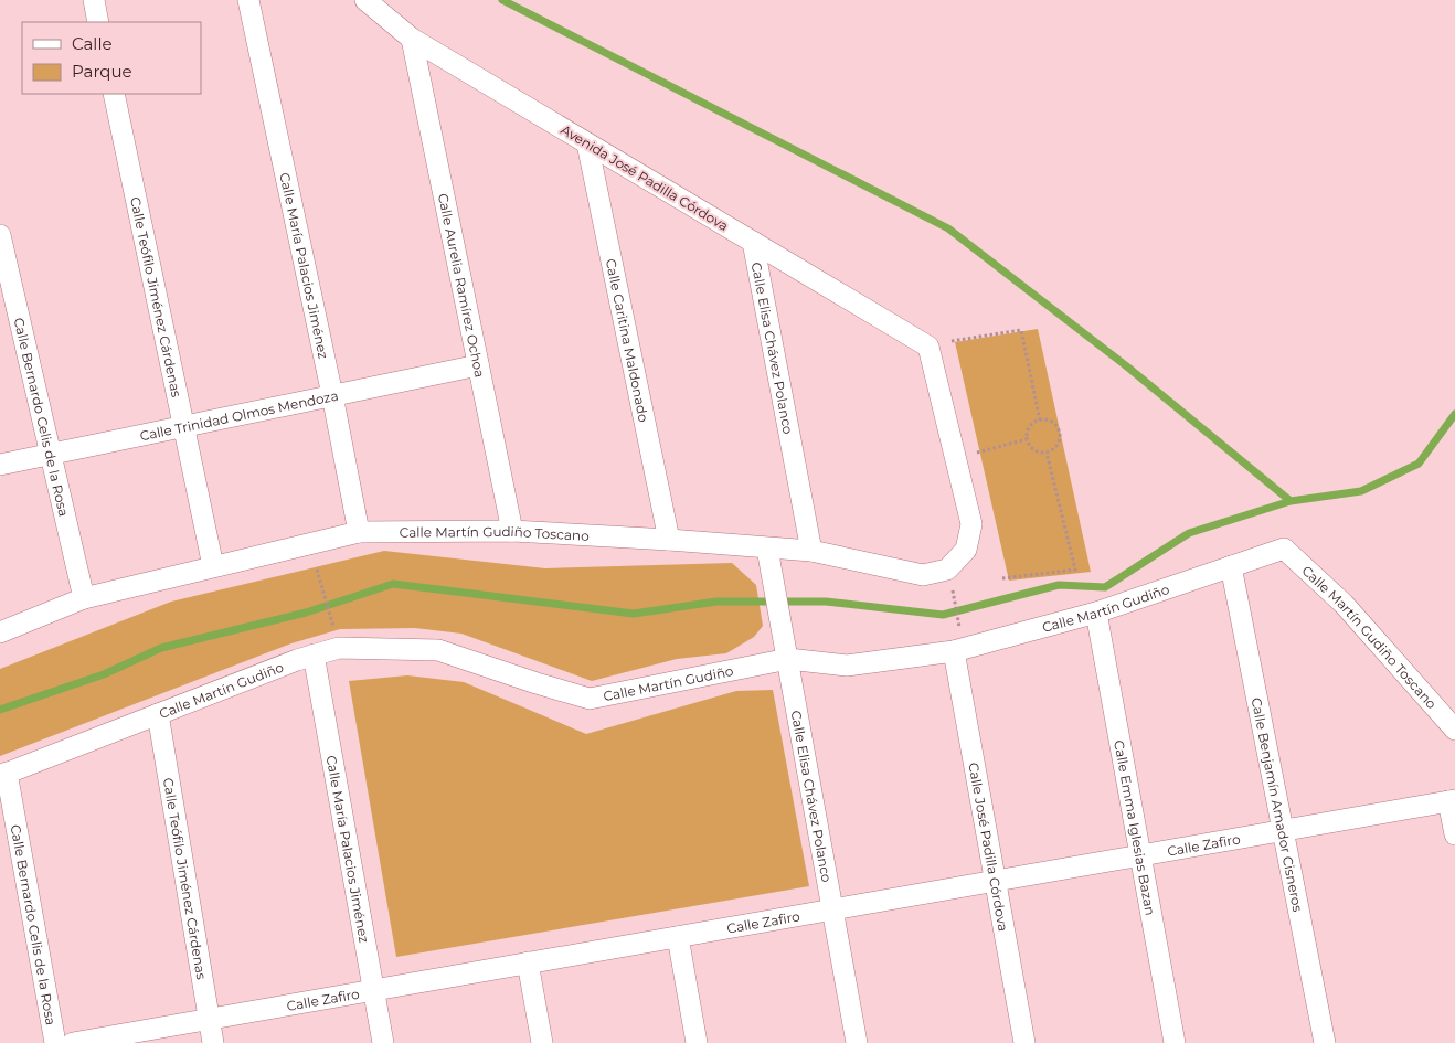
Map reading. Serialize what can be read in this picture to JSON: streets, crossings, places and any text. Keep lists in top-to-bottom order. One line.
{"streets":{"street":["Avenida José Padilla Córdova","Calle María Palacios Jiménez","Calle Aurelia Ramírez Ochoa","Calle Teófilo Jiménez Cárdenas","Calle Caritina Maldonado","Calle Elisa Chávez Polanco","Calle Trinidad Olmos Mendoza","Calle Bernardo Celis de la Rosa","Calle Martín Gudiño Toscano","Calle Martín Gudiño","Calle Benjamín Amador Cisneros","Calle Emma Iglesias Bazan","Calle Zafiro","Calle José Padilla Córdova"]},"crossings":[["Avenida José Padilla Córdova","Calle Aurelia Ramírez Ochoa"],["Avenida José Padilla Córdova","Calle Caritina Maldonado"],["Avenida José Padilla Córdova","Calle Elisa Chávez Polanco"],["Avenida José Padilla Córdova","Calle Martín Gudiño Toscano"],["Calle María Palacios Jiménez","Calle Trinidad Olmos Mendoza"],["Calle María Palacios Jiménez","Calle Martín Gudiño Toscano"],["Calle María Palacios Jiménez","Calle Martín Gudiño"],["Calle María Palacios Jiménez","Calle Zafiro"],["Calle Aurelia Ramírez Ochoa","Calle Trinidad Olmos Mendoza"],["Calle Aurelia Ramírez Ochoa","Calle Martín Gudiño Toscano"],["Calle Teófilo Jiménez Cárdenas","Calle Trinidad Olmos Mendoza"],["Calle Teófilo Jiménez Cárdenas","Calle Martín Gudiño Toscano"],["Calle Teófilo Jiménez Cárdenas","Calle Martín Gudiño"],["Calle Teófilo Jiménez Cárdenas","Calle Zafiro"],["Calle Caritina Maldonado","Calle Martín Gudiño Toscano"],["Calle Elisa Chávez Polanco","Calle Martín Gudiño Toscano"],["Calle Elisa Chávez Polanco","Calle Martín Gudiño"],["Calle Elisa Chávez Polanco","Calle Zafiro"],["Calle Trinidad Olmos Mendoza","Calle Bernardo Celis de la Rosa"],["Calle Bernardo Celis de la Rosa","Calle Martín Gudiño Toscano"],["Calle Bernardo Celis de la Rosa","Calle Martín Gudiño"],["Calle Martín Gudiño Toscano","Calle Martín Gudiño"],["Calle Martín Gudiño","Calle Benjamín Amador Cisneros"],["Calle Martín Gudiño","Calle Emma Iglesias Bazan"],["Calle Martín Gudiño","Calle José Padilla Córdova"],["Calle Benjamín Amador Cisneros","Calle Zafiro"],["Calle Emma Iglesias Bazan","Calle Zafiro"],["Calle Zafiro","Calle José Padilla Córdova"]],"legend":["Calle","Parque"]}
